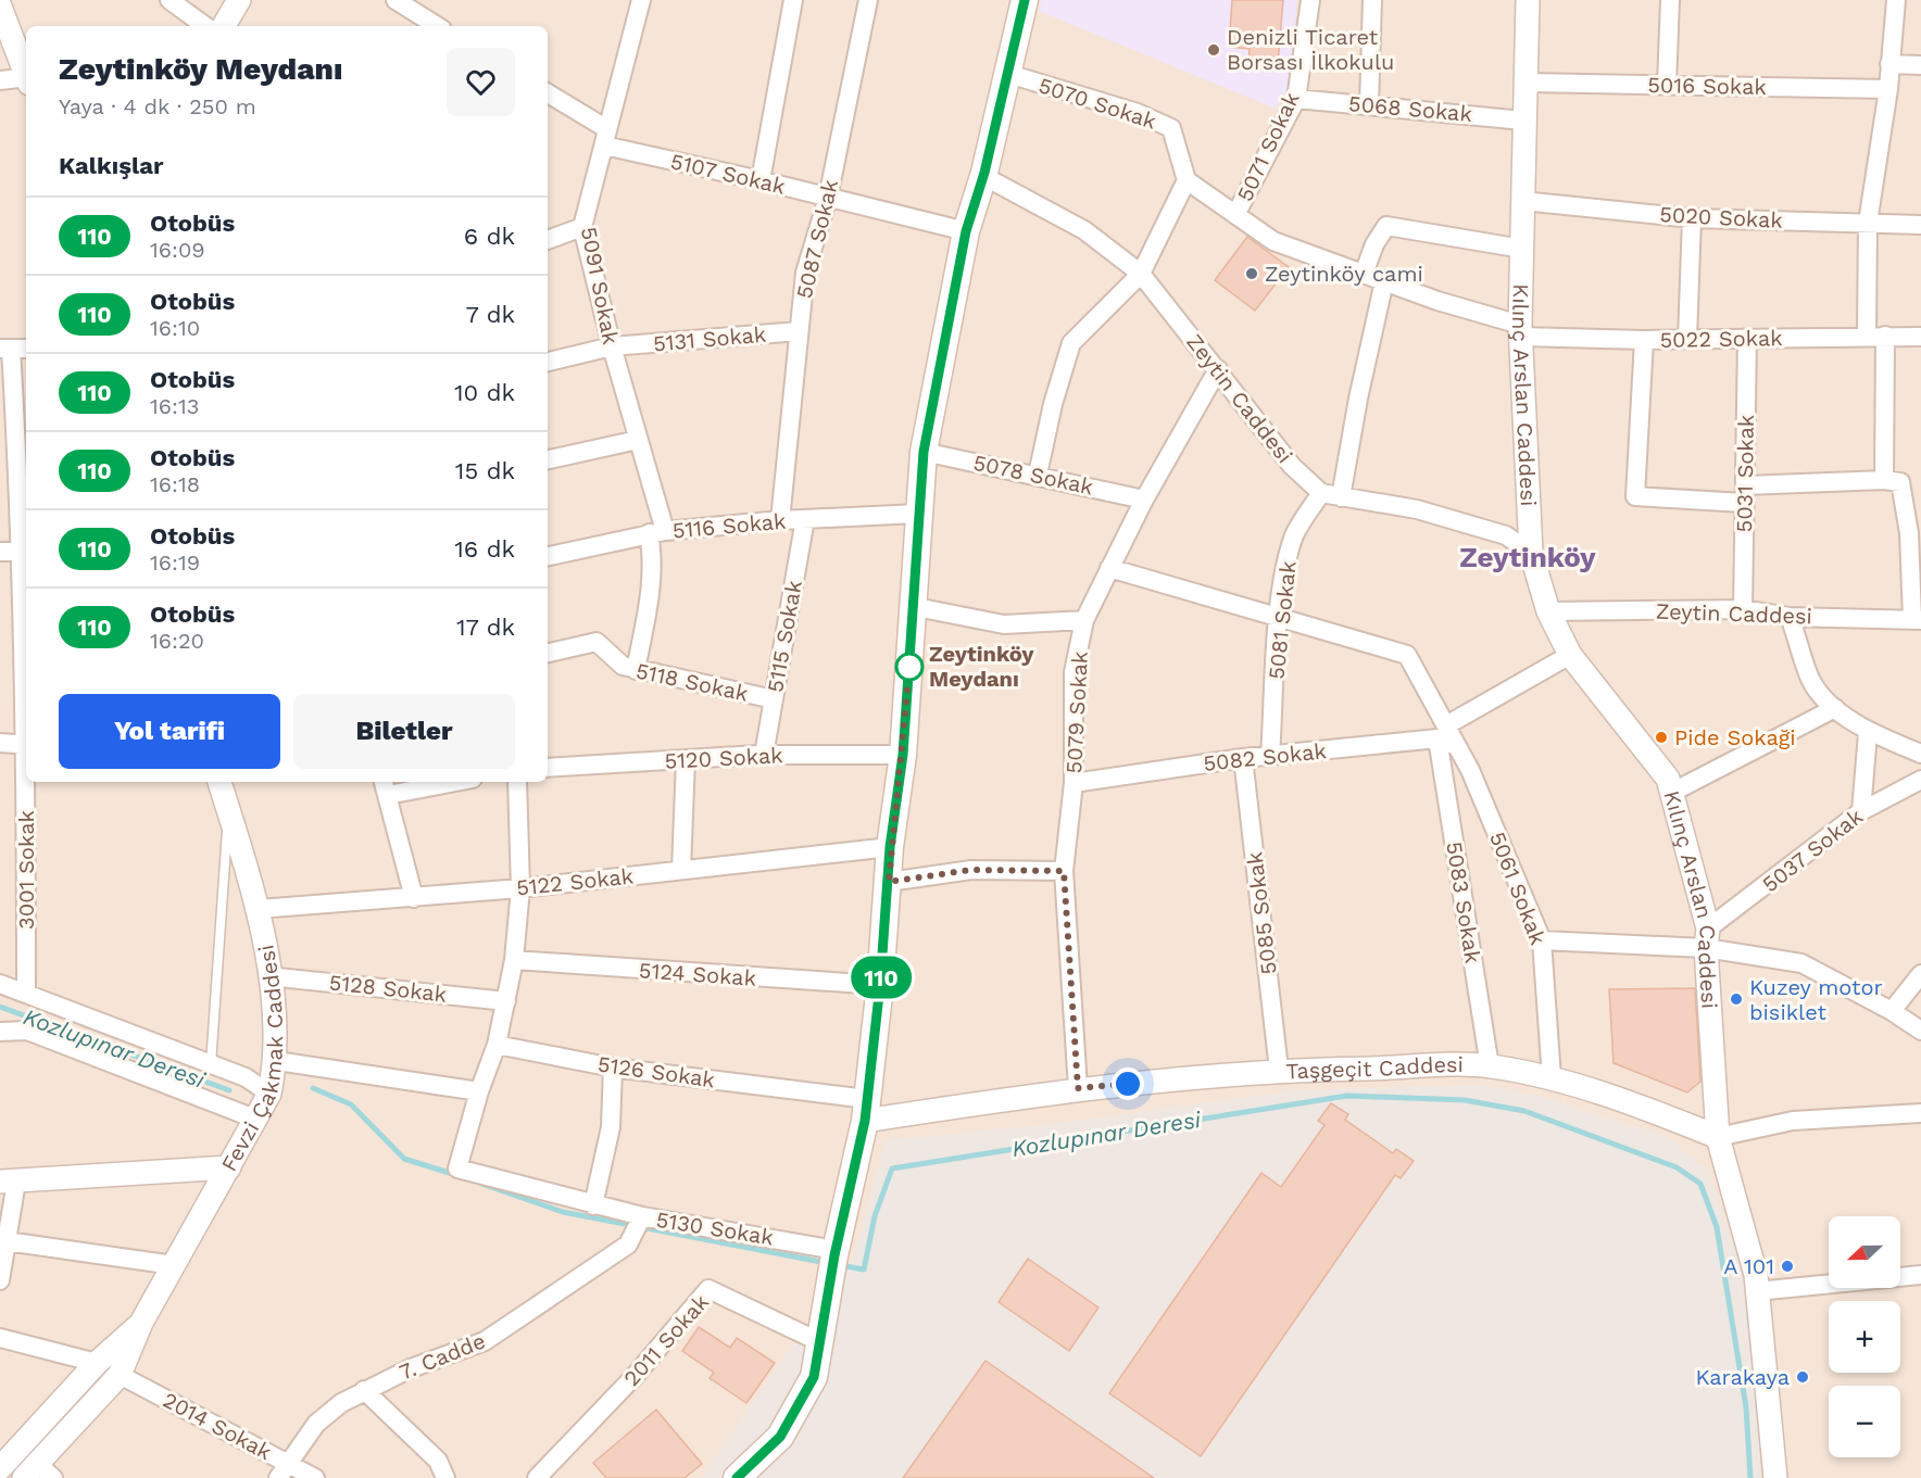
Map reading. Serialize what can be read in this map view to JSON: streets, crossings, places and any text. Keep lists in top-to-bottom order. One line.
{"streets":{"street":["5016 Sokak","5070 Sokak","5068 Sokak","5071 Sokak","5107 Sokak","5020 Sokak","5087 Sokak","5091 Sokak","5131 Sokak","5022 Sokak","Kılınç Arslan Caddesi","Zeytin Caddesi","5031 Sokak","5078 Sokak","5116 Sokak","5081 Sokak","5115 Sokak","5118 Sokak","5079 Sokak","5082 Sokak","5120 Sokak","5037 Sokak","3001 Sokak","5122 Sokak","5061 Sokak","5083 Sokak","5085 Sokak","5124 Sokak","5128 Sokak","Fevzi Çakmak Caddesi","Taşgeçit Caddesi","5126 Sokak","5130 Sokak","2011 Sokak","7. Cadde","2014 Sokak"]},"crossings":[["5016 Sokak","Kılınç Arslan Caddesi"],["5070 Sokak","5022 Sokak"],["5068 Sokak","5071 Sokak"],["5068 Sokak","Kılınç Arslan Caddesi"],["5071 Sokak","5022 Sokak"],["5107 Sokak","5087 Sokak"],["5107 Sokak","5091 Sokak"],["5020 Sokak","Kılınç Arslan Caddesi"],["5087 Sokak","5131 Sokak"],["5087 Sokak","5116 Sokak"],["5091 Sokak","5131 Sokak"],["5091 Sokak","5116 Sokak"],["5091 Sokak","5118 Sokak"],["5022 Sokak","Kılınç Arslan Caddesi"],["5022 Sokak","5031 Sokak"],["Kılınç Arslan Caddesi","Zeytin Caddesi"],["Kılınç Arslan Caddesi","5037 Sokak"],["Kılınç Arslan Caddesi","Taşgeçit Caddesi"],["Zeytin Caddesi","5031 Sokak"],["Zeytin Caddesi","5081 Sokak"],["Zeytin Caddesi","5079 Sokak"],["5078 Sokak","5079 Sokak"],["5116 Sokak","5115 Sokak"],["5081 Sokak","5082 Sokak"],["5115 Sokak","5118 Sokak"],["5115 Sokak","5120 Sokak"],["5079 Sokak","5082 Sokak"],["5079 Sokak","Taşgeçit Caddesi"],["5082 Sokak","5061 Sokak"],["5082 Sokak","5083 Sokak"],["5082 Sokak","5085 Sokak"],["5122 Sokak","Fevzi Çakmak Caddesi"],["5061 Sokak","Taşgeçit Caddesi"],["5083 Sokak","Taşgeçit Caddesi"],["5085 Sokak","Taşgeçit Caddesi"],["5128 Sokak","Fevzi Çakmak Caddesi"],["Taşgeçit Caddesi","5126 Sokak"],["5130 Sokak","7. Cadde"],["7. Cadde","2014 Sokak"]],"districts":["Zeytinköy"],"water":["Kozlupınar Deresi"],"places":["Denizli Ticaret Borsası İlkokulu","Zeytinköy cami","Zeytinköy Meydanı","Pide Sokaği","Kuzey motor bisiklet","A 101","Karakaya"],"lines":["bus line 110"],"north":"left","page":{"on_map":"110","heading":[["Zeytinköy Meydanı","Yaya · 4 dk · 250 m"],"Kalkışlar"],"list":[{"mark":"110","name":"Otobüs","note":"16:09","value":"6 dk"},{"mark":"110","name":"Otobüs","note":"16:10","value":"7 dk"},{"mark":"110","name":"Otobüs","note":"16:13","value":"10 dk"},{"mark":"110","name":"Otobüs","note":"16:18","value":"15 dk"},{"mark":"110","name":"Otobüs","note":"16:19","value":"16 dk"},{"mark":"110","name":"Otobüs","note":"16:20","value":"17 dk"}],"buttons":["Yol tarifi","Biletler"],"map_buttons":["+","−"]}}
